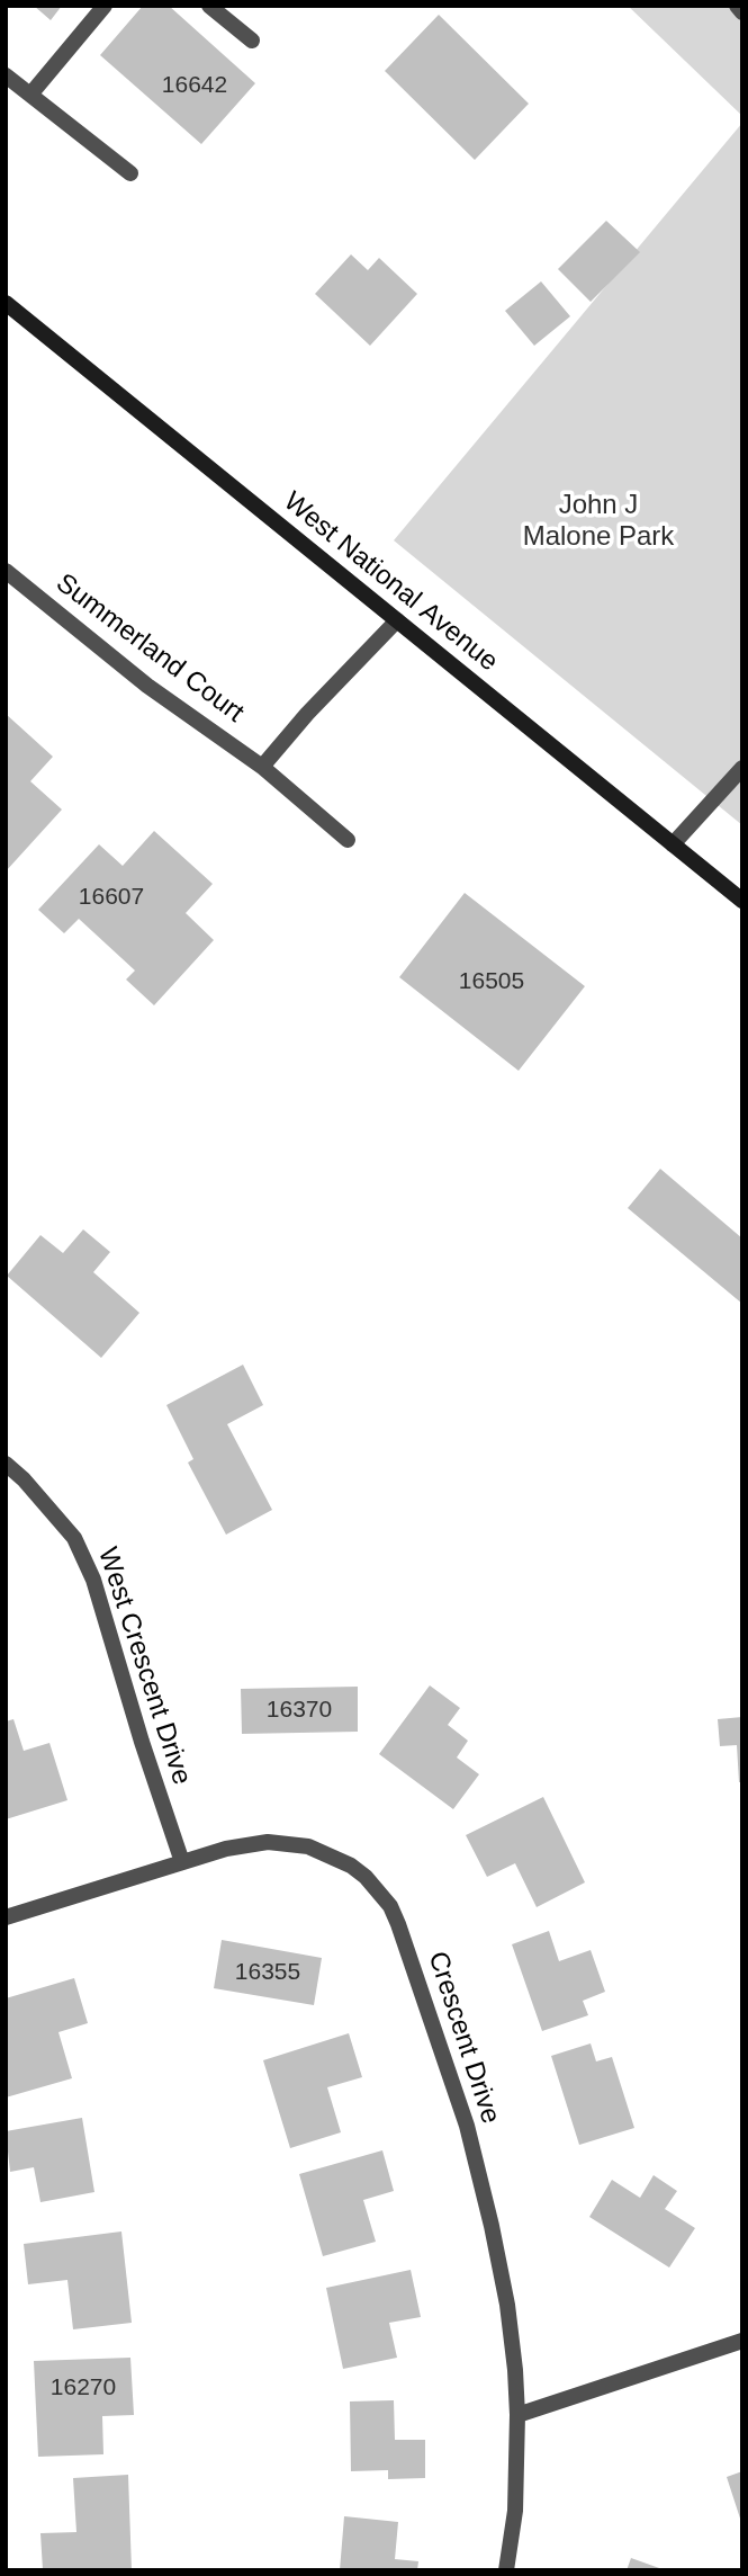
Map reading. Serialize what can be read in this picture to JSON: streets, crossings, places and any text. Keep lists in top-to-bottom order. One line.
{"streets":{"main road":["West National Avenue"],"street":["Summerland Court","West Crescent Drive","Crescent Drive"]},"crossings":[["West Crescent Drive","Crescent Drive"]],"parks":["John J Malone Park"],"house_numbers":["16642","16607","16505","16370","16355","16270"]}
